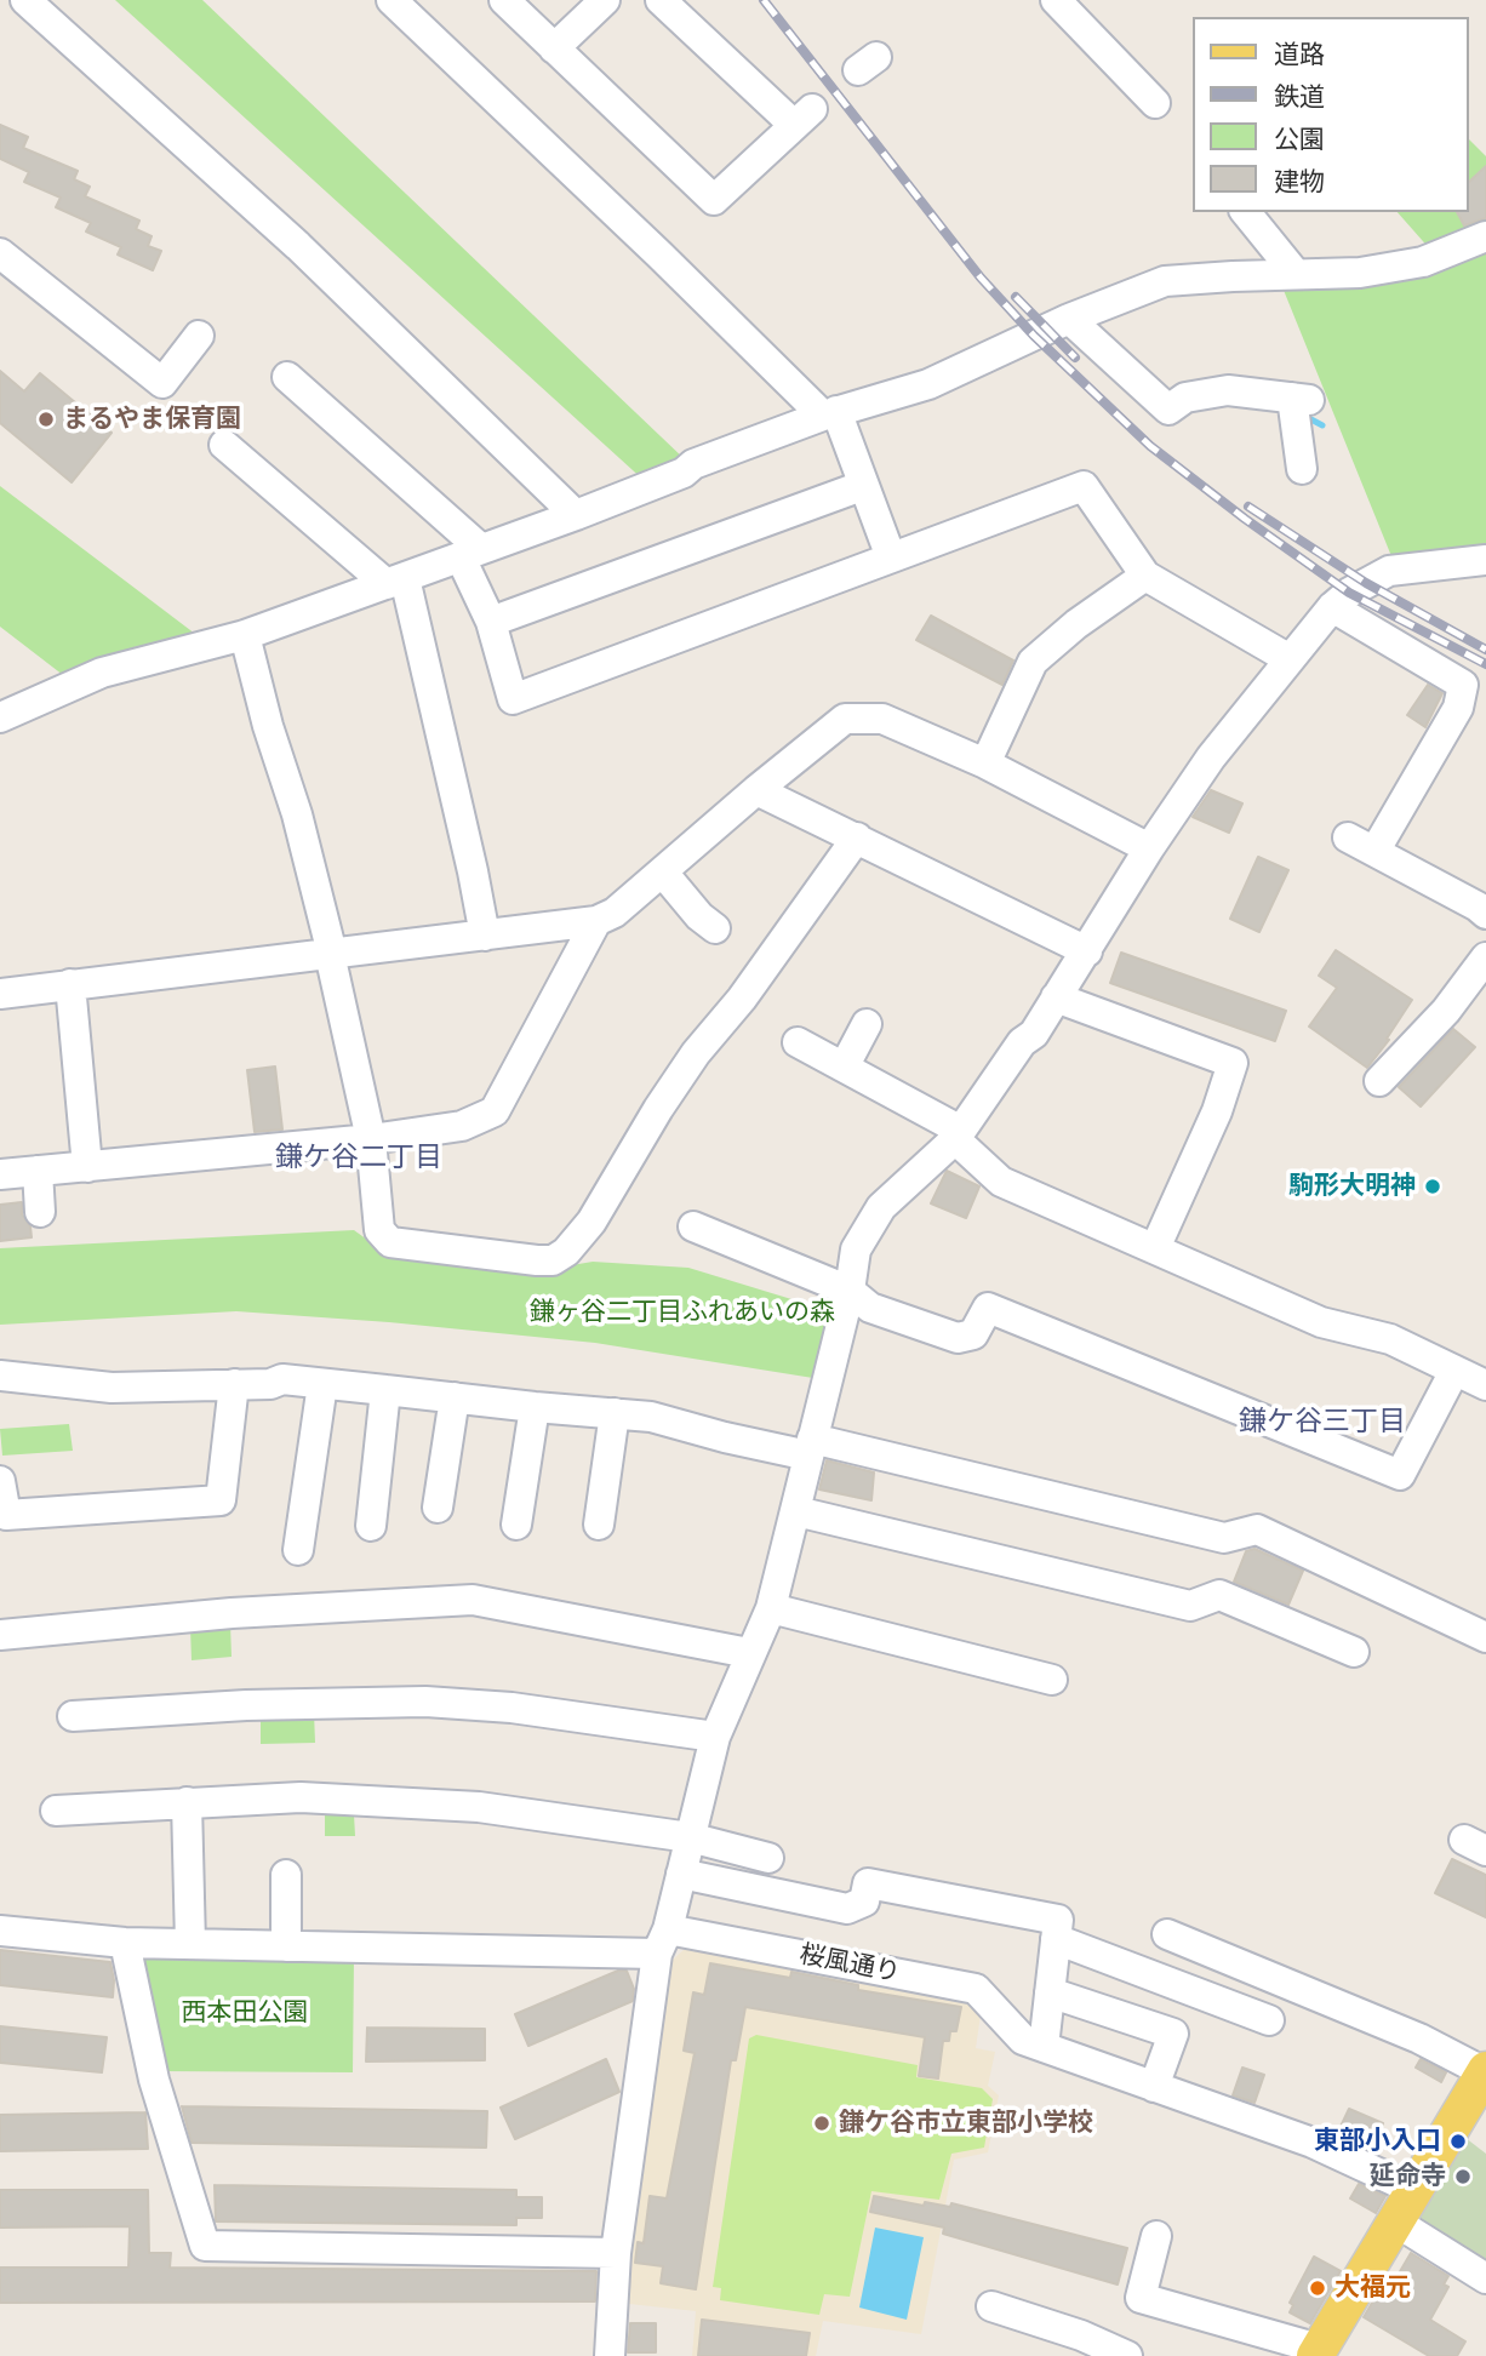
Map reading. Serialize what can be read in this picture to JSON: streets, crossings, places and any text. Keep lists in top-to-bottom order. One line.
{"streets":{"street":["桜風通り"]},"districts":["鎌ケ谷二丁目","鎌ケ谷三丁目"],"parks":["鎌ヶ谷二丁目ふれあいの森","西本田公園"],"places":["まるやま保育園","駒形大明神","鎌ケ谷市立東部小学校","東部小入口","延命寺","大福元"],"legend":["道路","鉄道","公園","建物"]}
